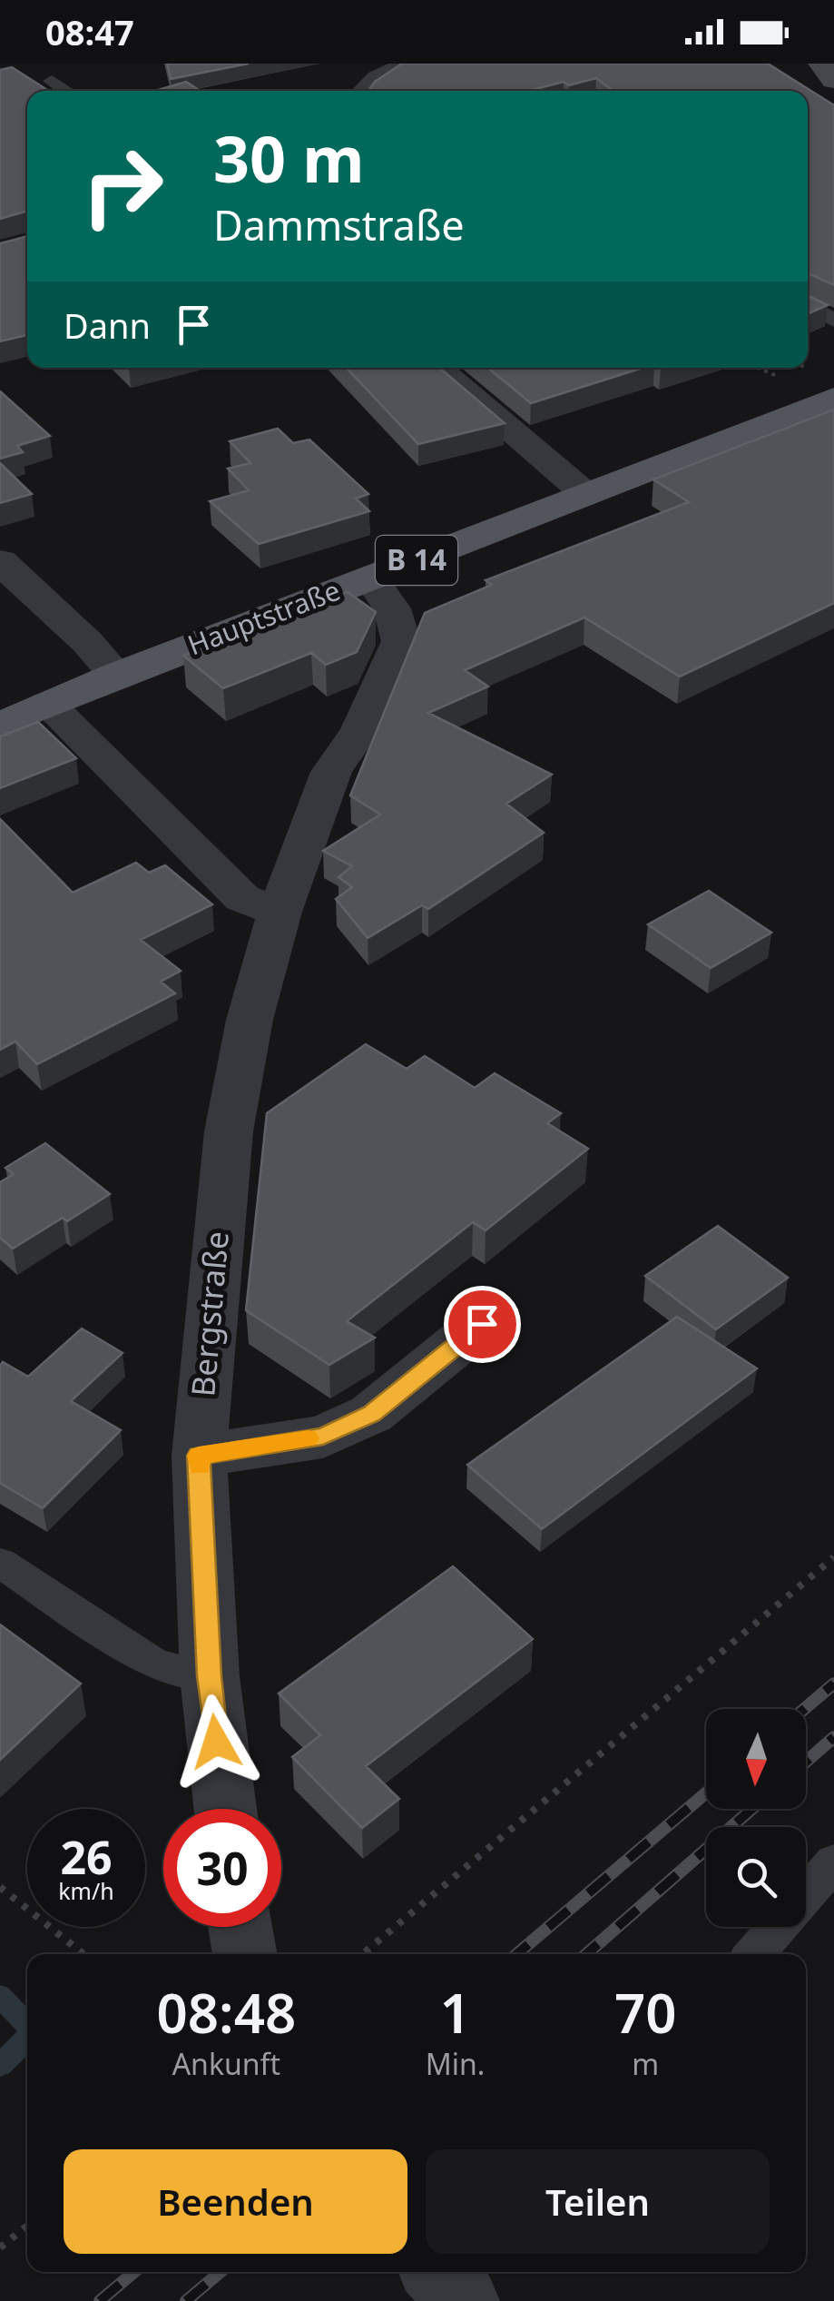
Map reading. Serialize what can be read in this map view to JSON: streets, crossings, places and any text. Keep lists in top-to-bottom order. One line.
{"streets":{"main road":["B 14","Hauptstraße"],"street":["Bergstraße"]},"crossings":[["Hauptstraße","Bergstraße"]],"north":"bottom","page":{"status":"08:47","turn":["30 m","Dammstraße"],"then":"Dann","speed":"26 km/h","limit":"30","eta":["08:48","Ankunft","1","Min.","70","m"],"buttons":["Beenden","Teilen"]}}
